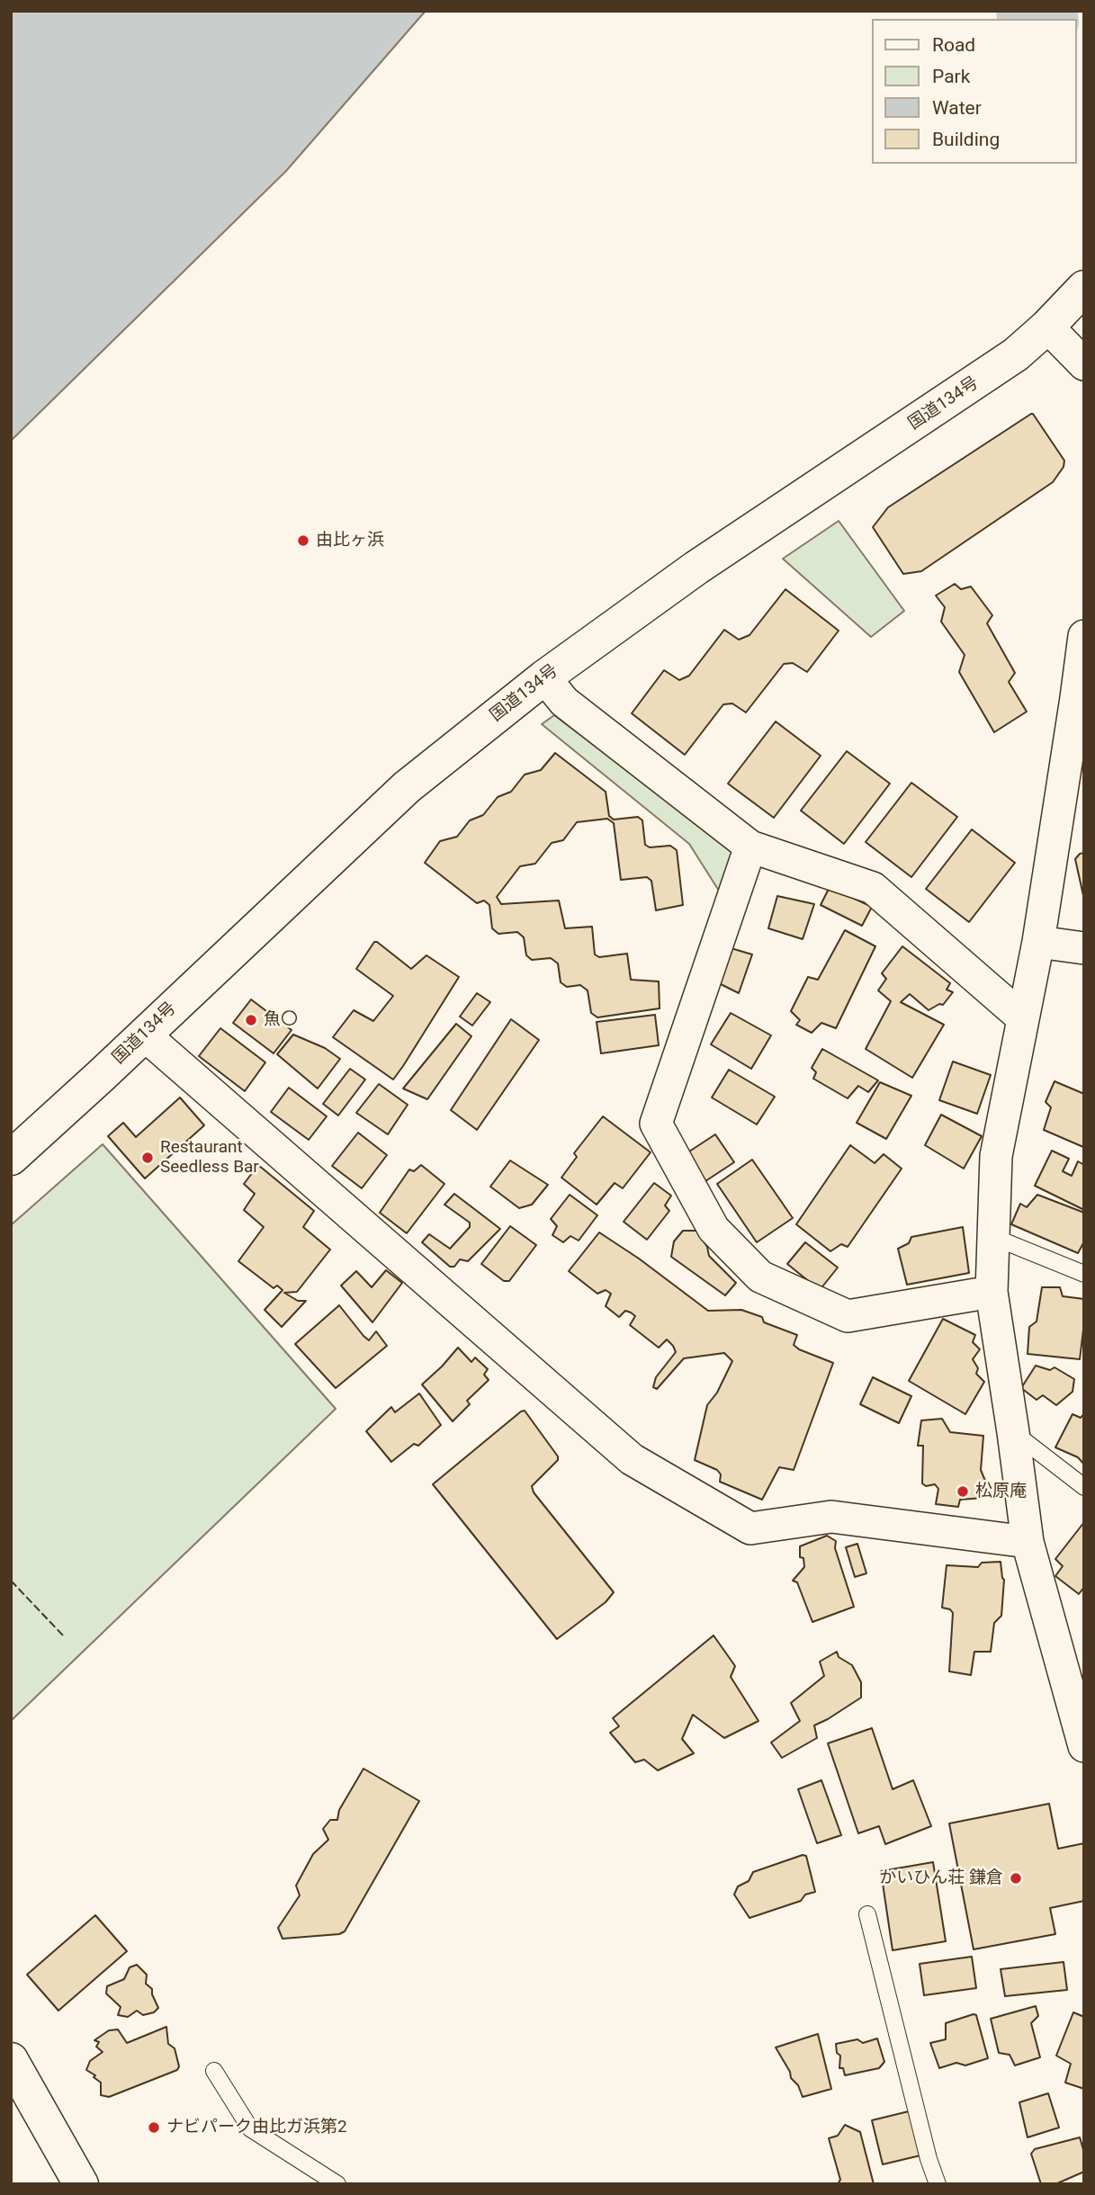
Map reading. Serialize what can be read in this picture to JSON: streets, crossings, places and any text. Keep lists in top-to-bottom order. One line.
{"streets":{"main road":["国道134号"]},"places":["由比ヶ浜","魚〇","Restaurant Seedless Bar","松原庵","かいひん荘 鎌倉","ナビパーク由比ガ浜第2"],"legend":["Road","Park","Water","Building"]}
